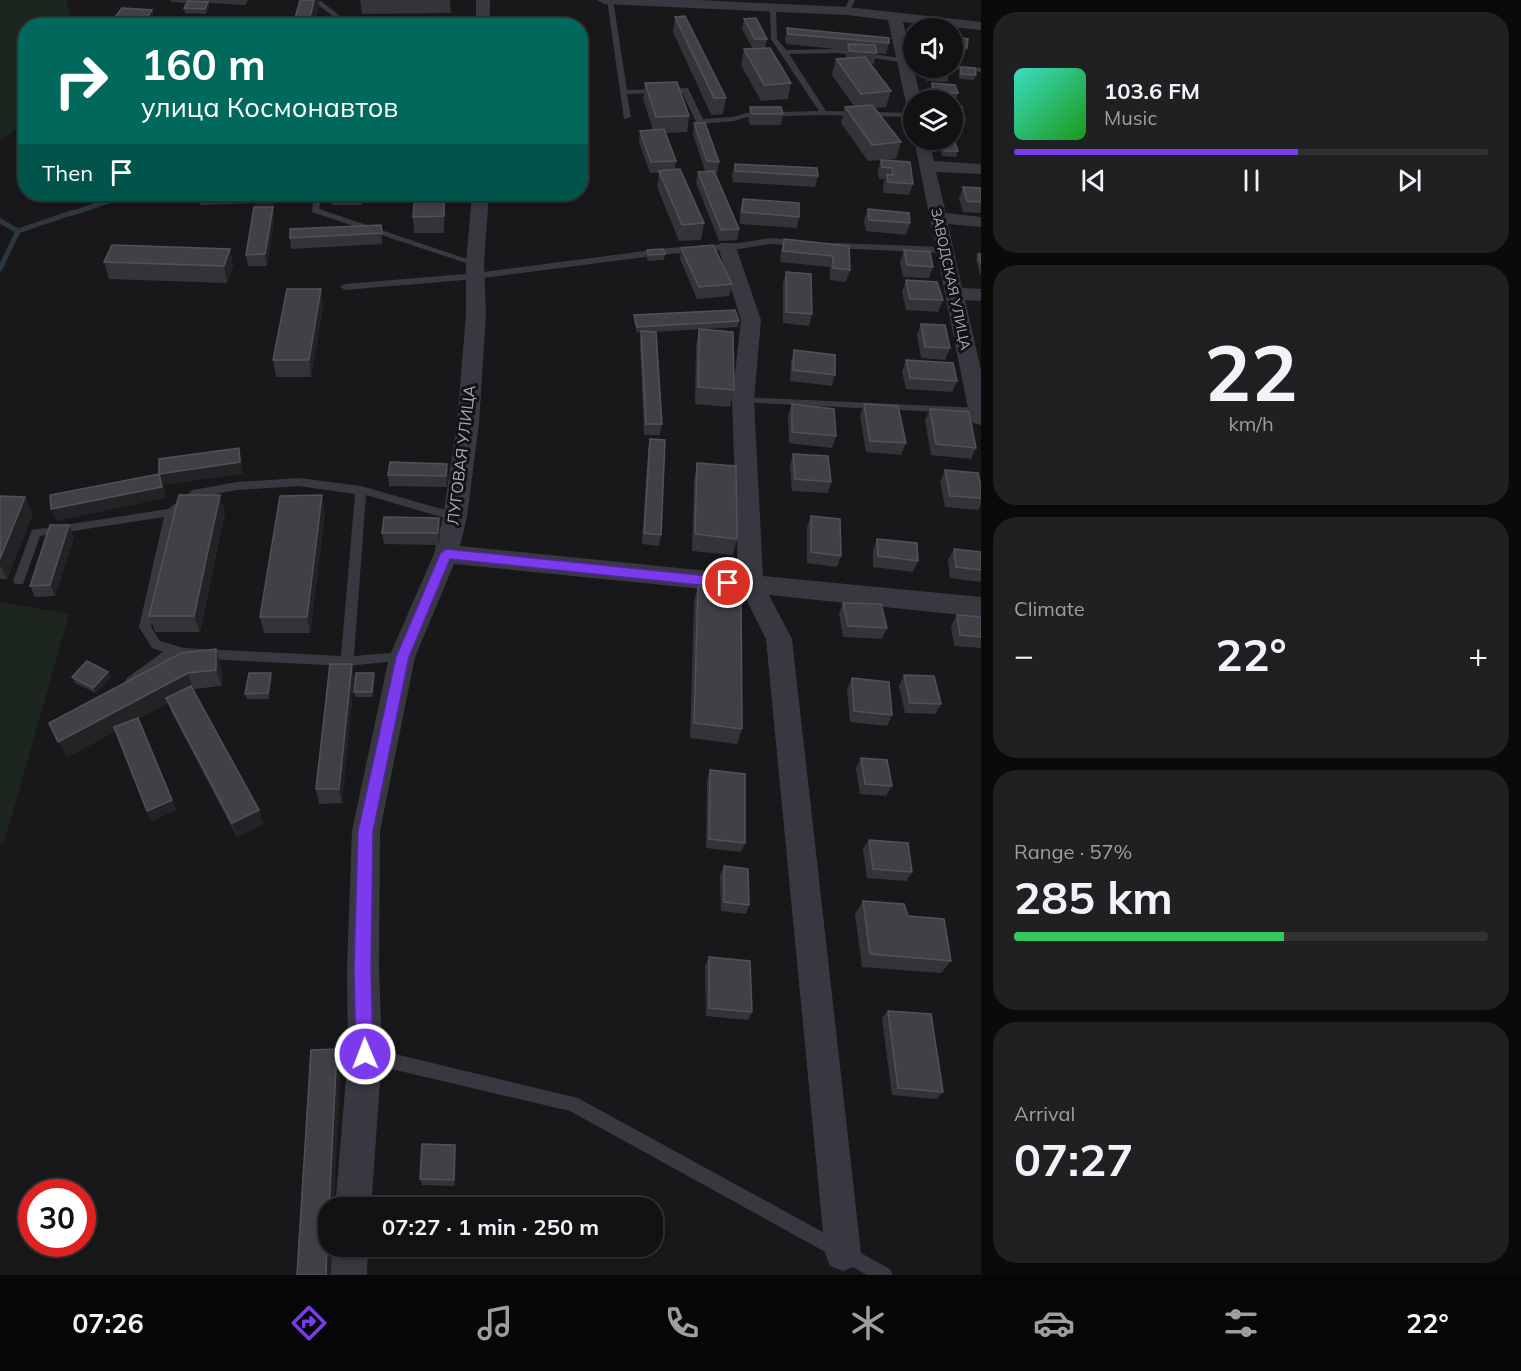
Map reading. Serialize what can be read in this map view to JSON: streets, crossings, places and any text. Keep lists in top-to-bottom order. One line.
{"streets":{"street":["ЗАВОДСКАЯ УЛИЦА","ЛУГОВАЯ УЛИЦА"]},"page":{"turn":["160 m","улица Космонавтов"],"song":["103.6 FM","Music"],"then":"Then","tile":[["22","km/h"],"Climate",["Range · 57%","285 km"],["Arrival","07:27"]],"heat":["−","22°","+"],"limit":"30","trip":"07:27 · 1 min · 250 m","tabs":["07:26","22°"]}}
